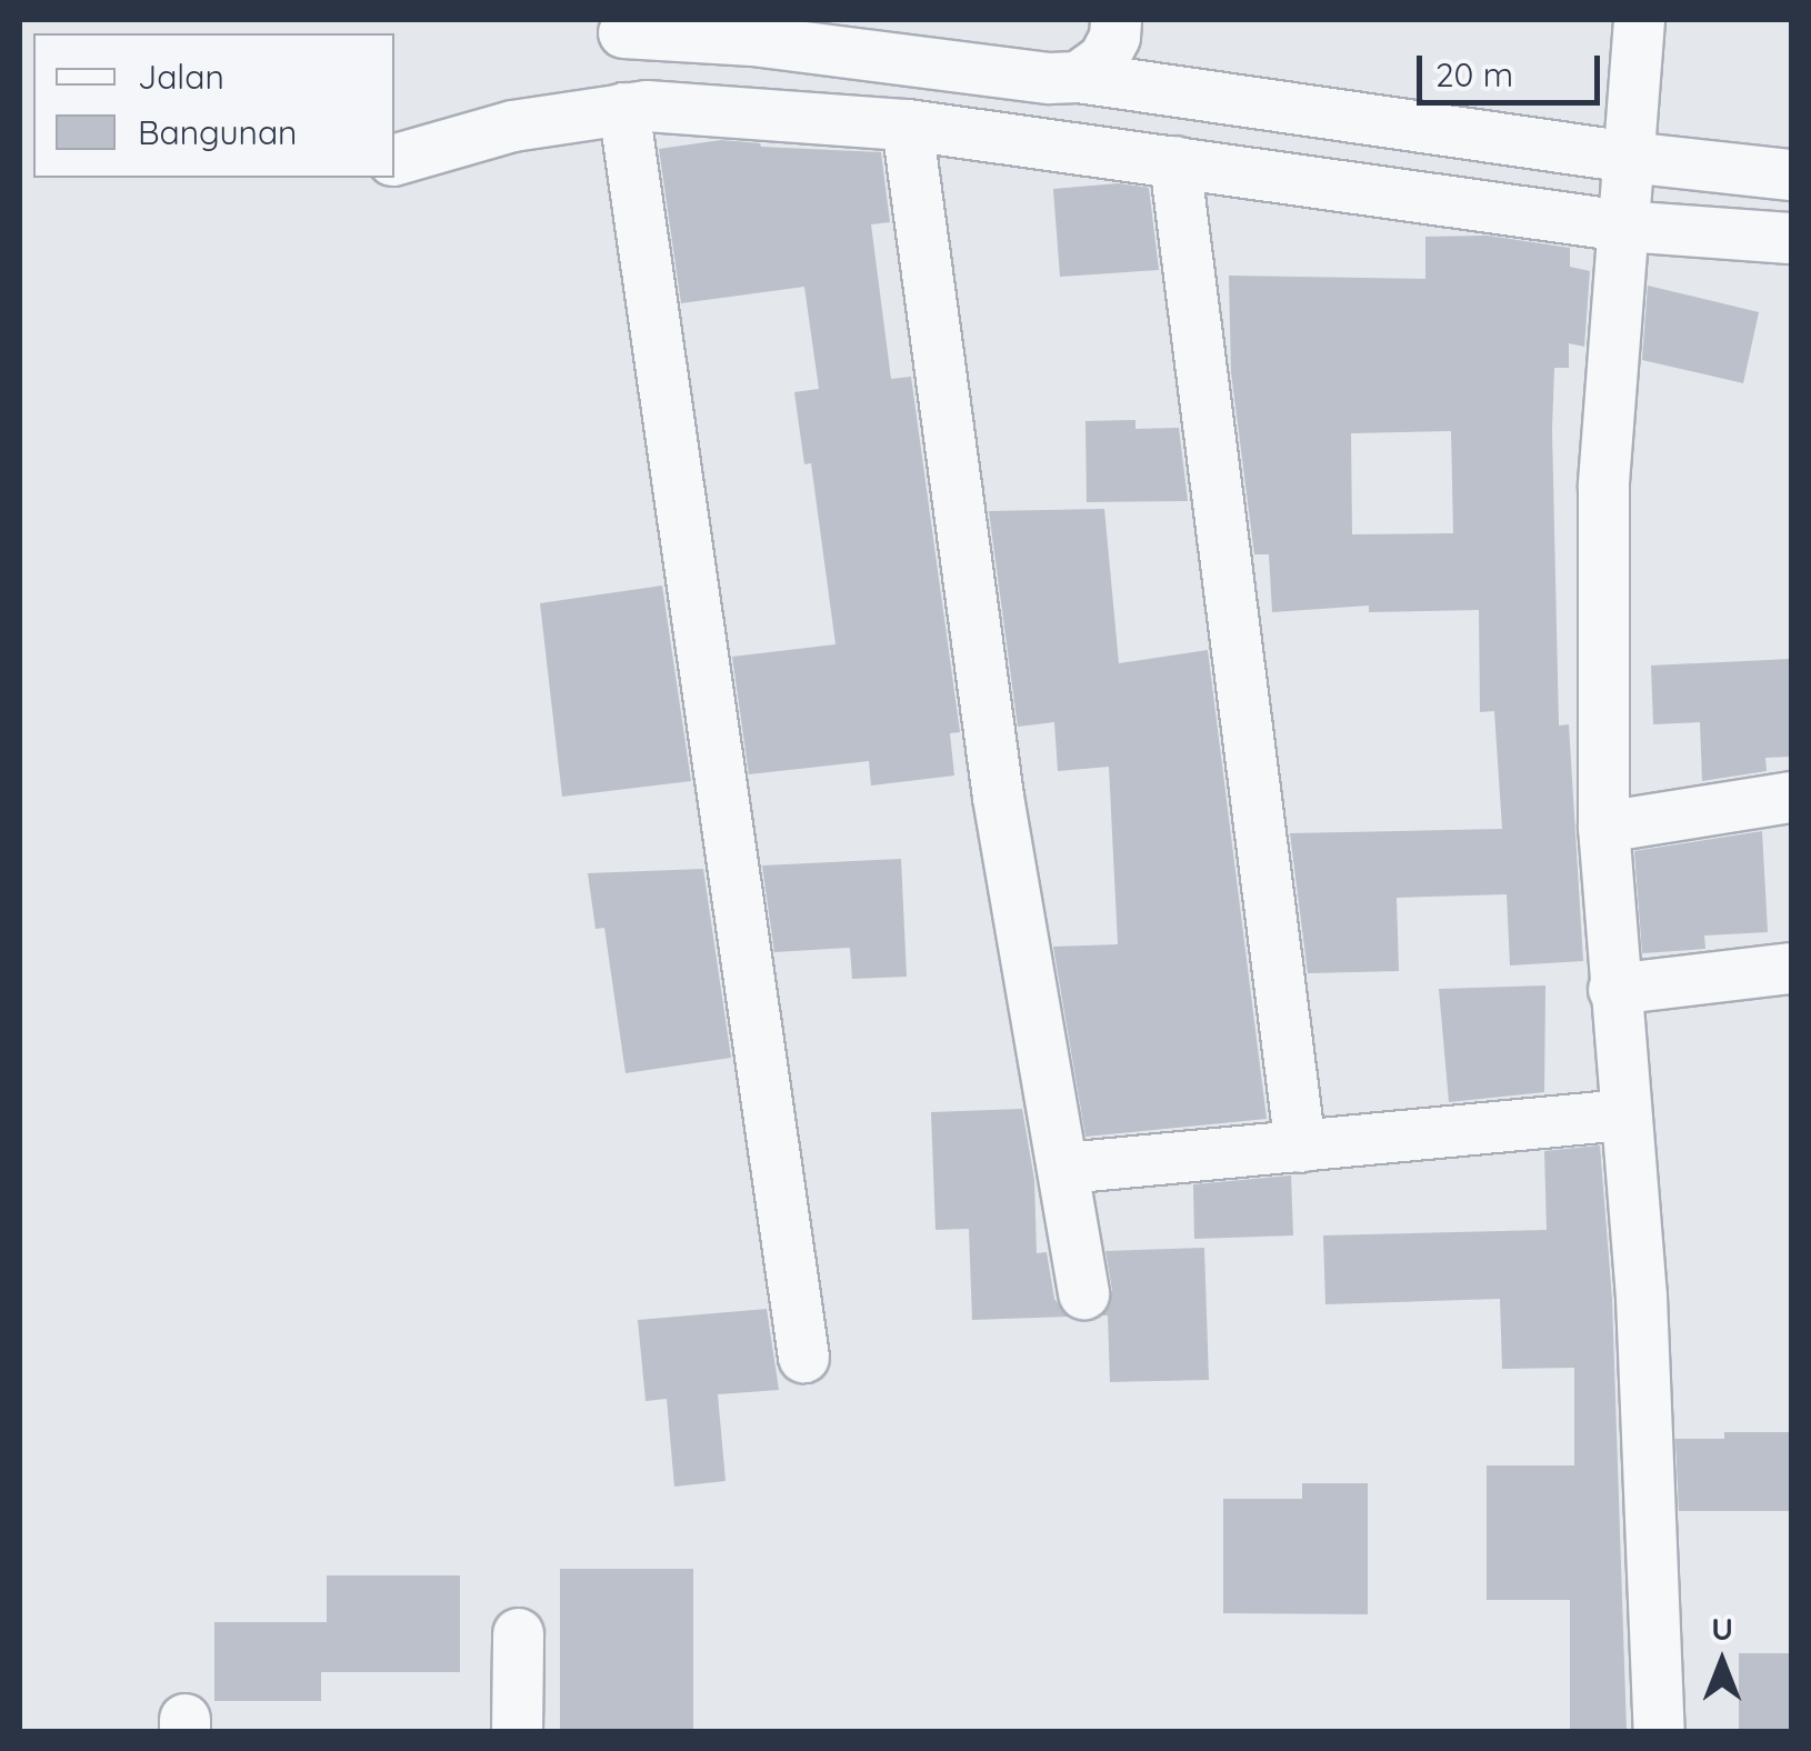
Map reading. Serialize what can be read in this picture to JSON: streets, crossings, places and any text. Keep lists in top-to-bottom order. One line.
{"legend":["Jalan","Bangunan"],"scale_bar":"20 m","north":"top"}
